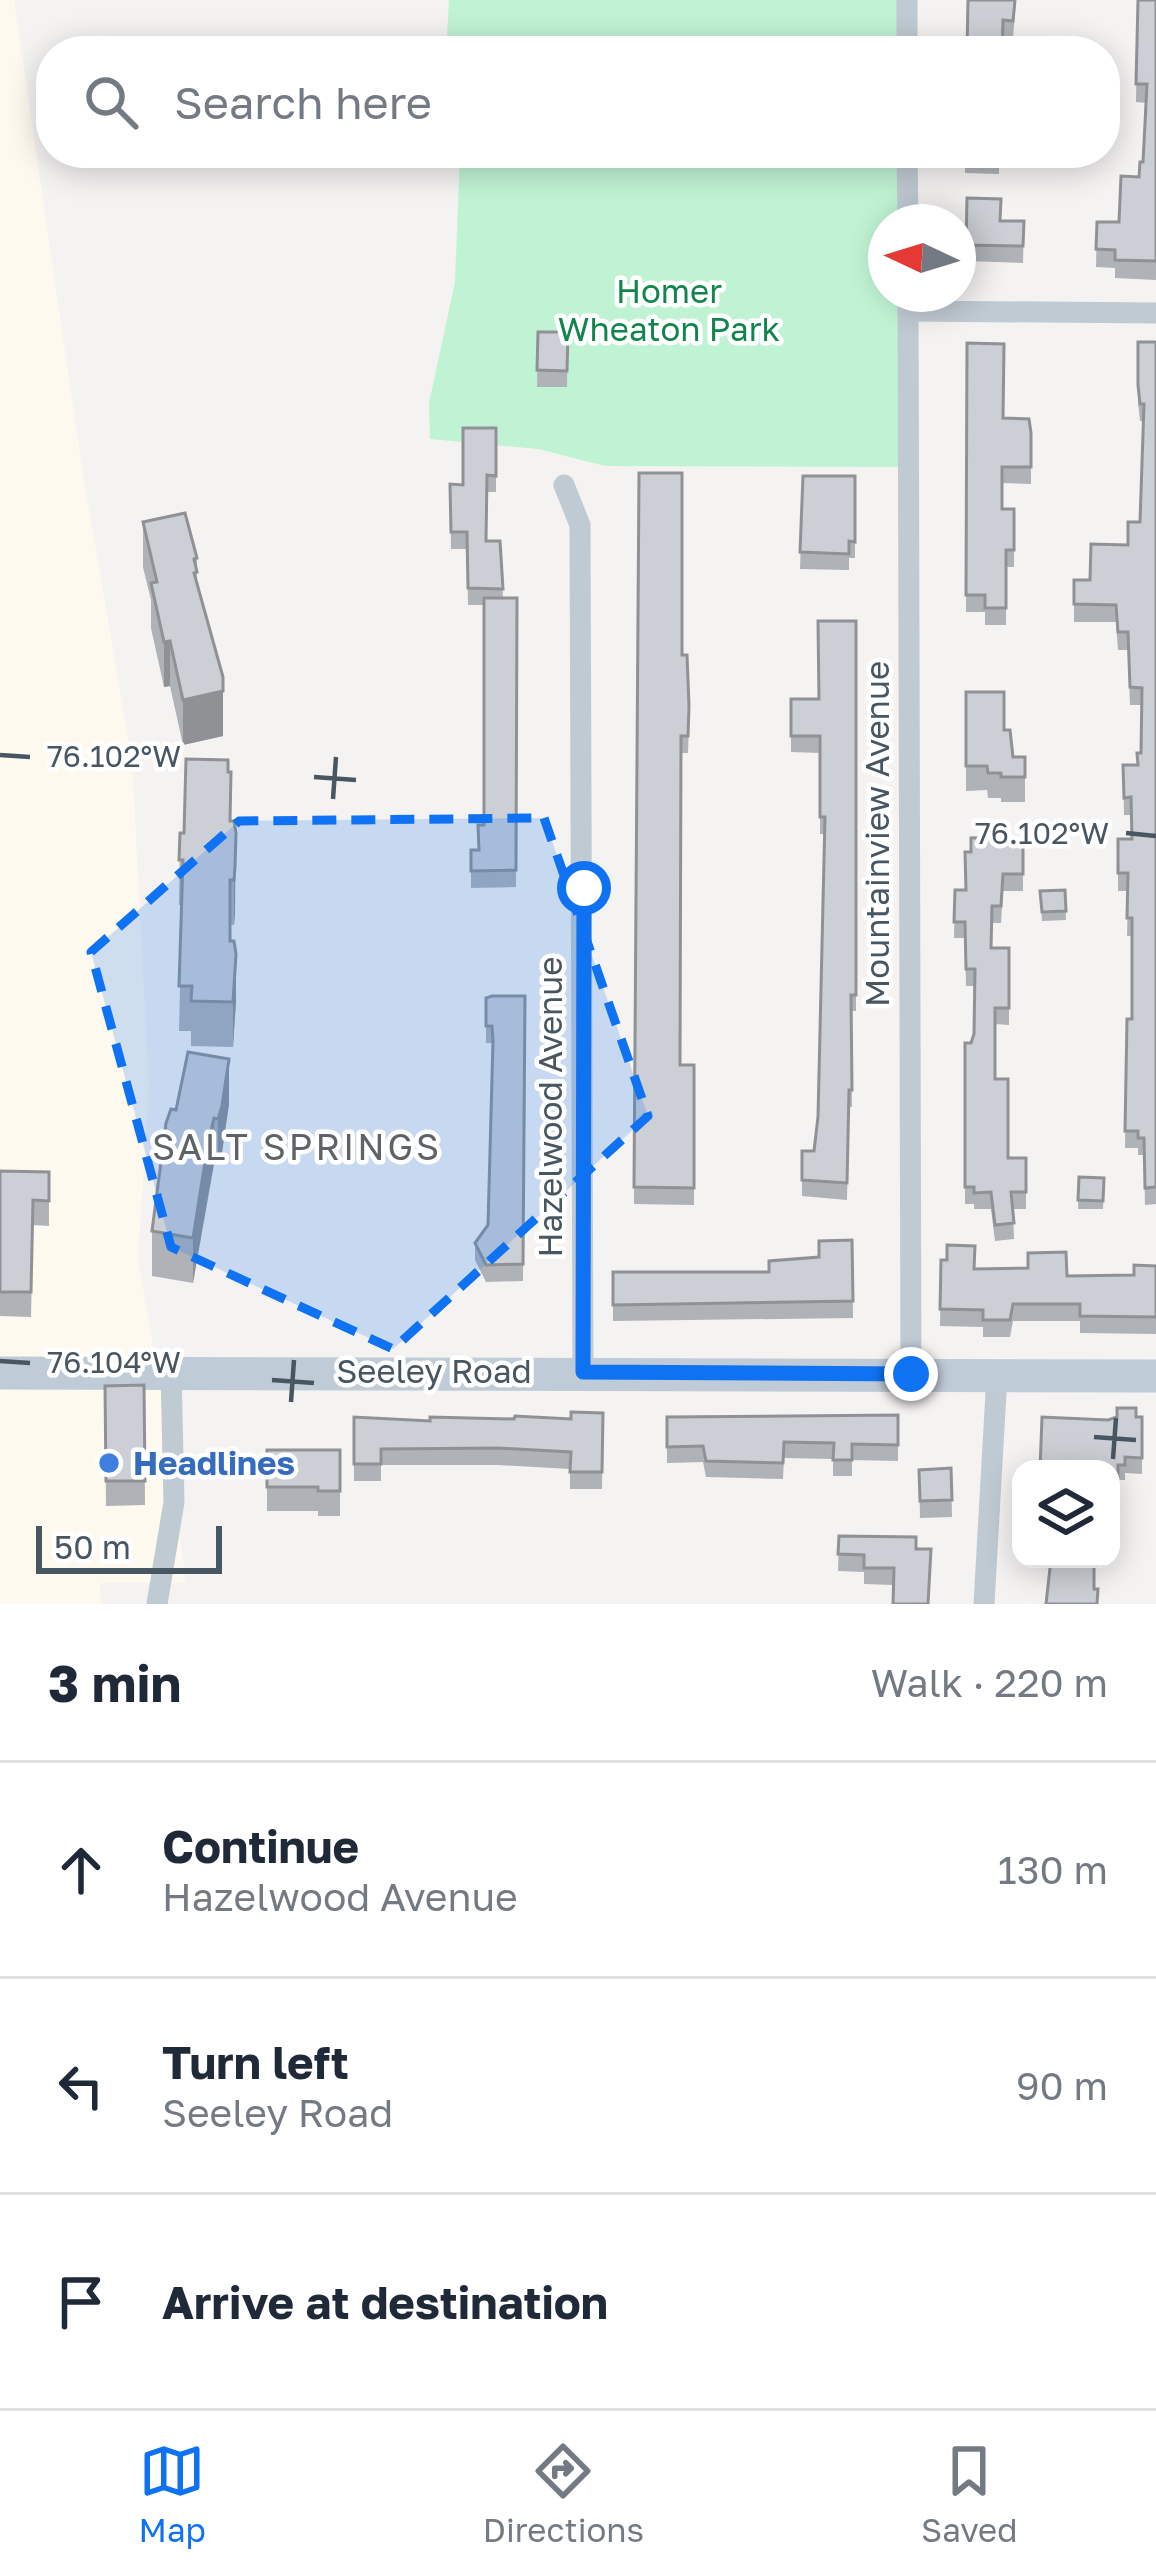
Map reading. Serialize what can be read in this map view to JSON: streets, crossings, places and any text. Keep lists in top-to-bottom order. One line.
{"streets":{"street":["Mountainview Avenue","Hazelwood Avenue","Seeley Road"]},"crossings":[["Mountainview Avenue","Seeley Road"],["Hazelwood Avenue","Seeley Road"]],"districts":["SALT SPRINGS"],"parks":["Homer Wheaton Park"],"places":["Headlines"],"scale_bar":"50 m","north":"left","page":{"search":"Search here","scale":"50 m","heading":["3 min","Walk · 220 m"],"list":[["Continue","Hazelwood Avenue","130 m"],["Turn left","Seeley Road","90 m"],"Arrive at destination"],"nav":["Map","Directions","Saved"]},"coordinates":["76.102°W","76.104°W"]}
